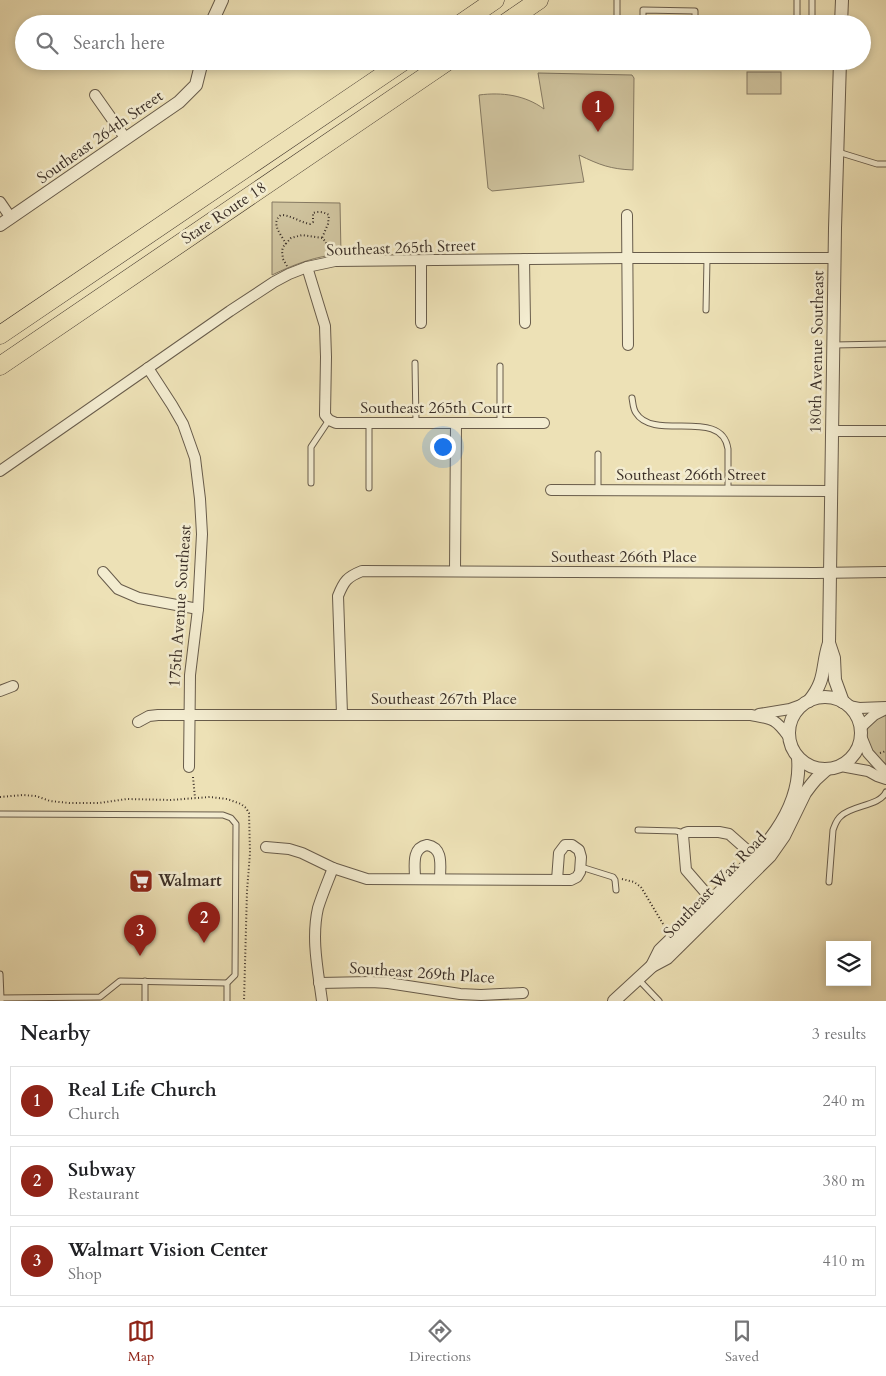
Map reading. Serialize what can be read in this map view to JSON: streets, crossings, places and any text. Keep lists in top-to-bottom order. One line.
{"streets":{"highway":["State Route 18"],"street":["Southeast 264th Street","Southeast 265th Street","180th Avenue Southeast","Southeast 265th Court","Southeast 266th Street","Southeast 266th Place","175th Avenue Southeast","Southeast 267th Place","Southeast Wax Road","Southeast 269th Place"]},"crossings":[["Southeast 265th Street","180th Avenue Southeast"],["Southeast 265th Street","175th Avenue Southeast"],["180th Avenue Southeast","Southeast 266th Street"],["180th Avenue Southeast","Southeast 266th Place"],["180th Avenue Southeast","Southeast 267th Place"],["180th Avenue Southeast","Southeast Wax Road"],["Southeast 266th Place","Southeast 267th Place"],["175th Avenue Southeast","Southeast 267th Place"],["Southeast 267th Place","Southeast Wax Road"]],"places":{"supermarket":["Walmart"]},"page":{"search":"Search here","pins":["1","2","3"],"heading":["Nearby","3 results"],"list":[{"mark":"1","name":"Real Life Church","note":"Church","value":"240 m"},{"mark":"2","name":"Subway","note":"Restaurant","value":"380 m"},{"mark":"3","name":"Walmart Vision Center","note":"Shop","value":"410 m"}],"nav":["Map","Directions","Saved"]}}
